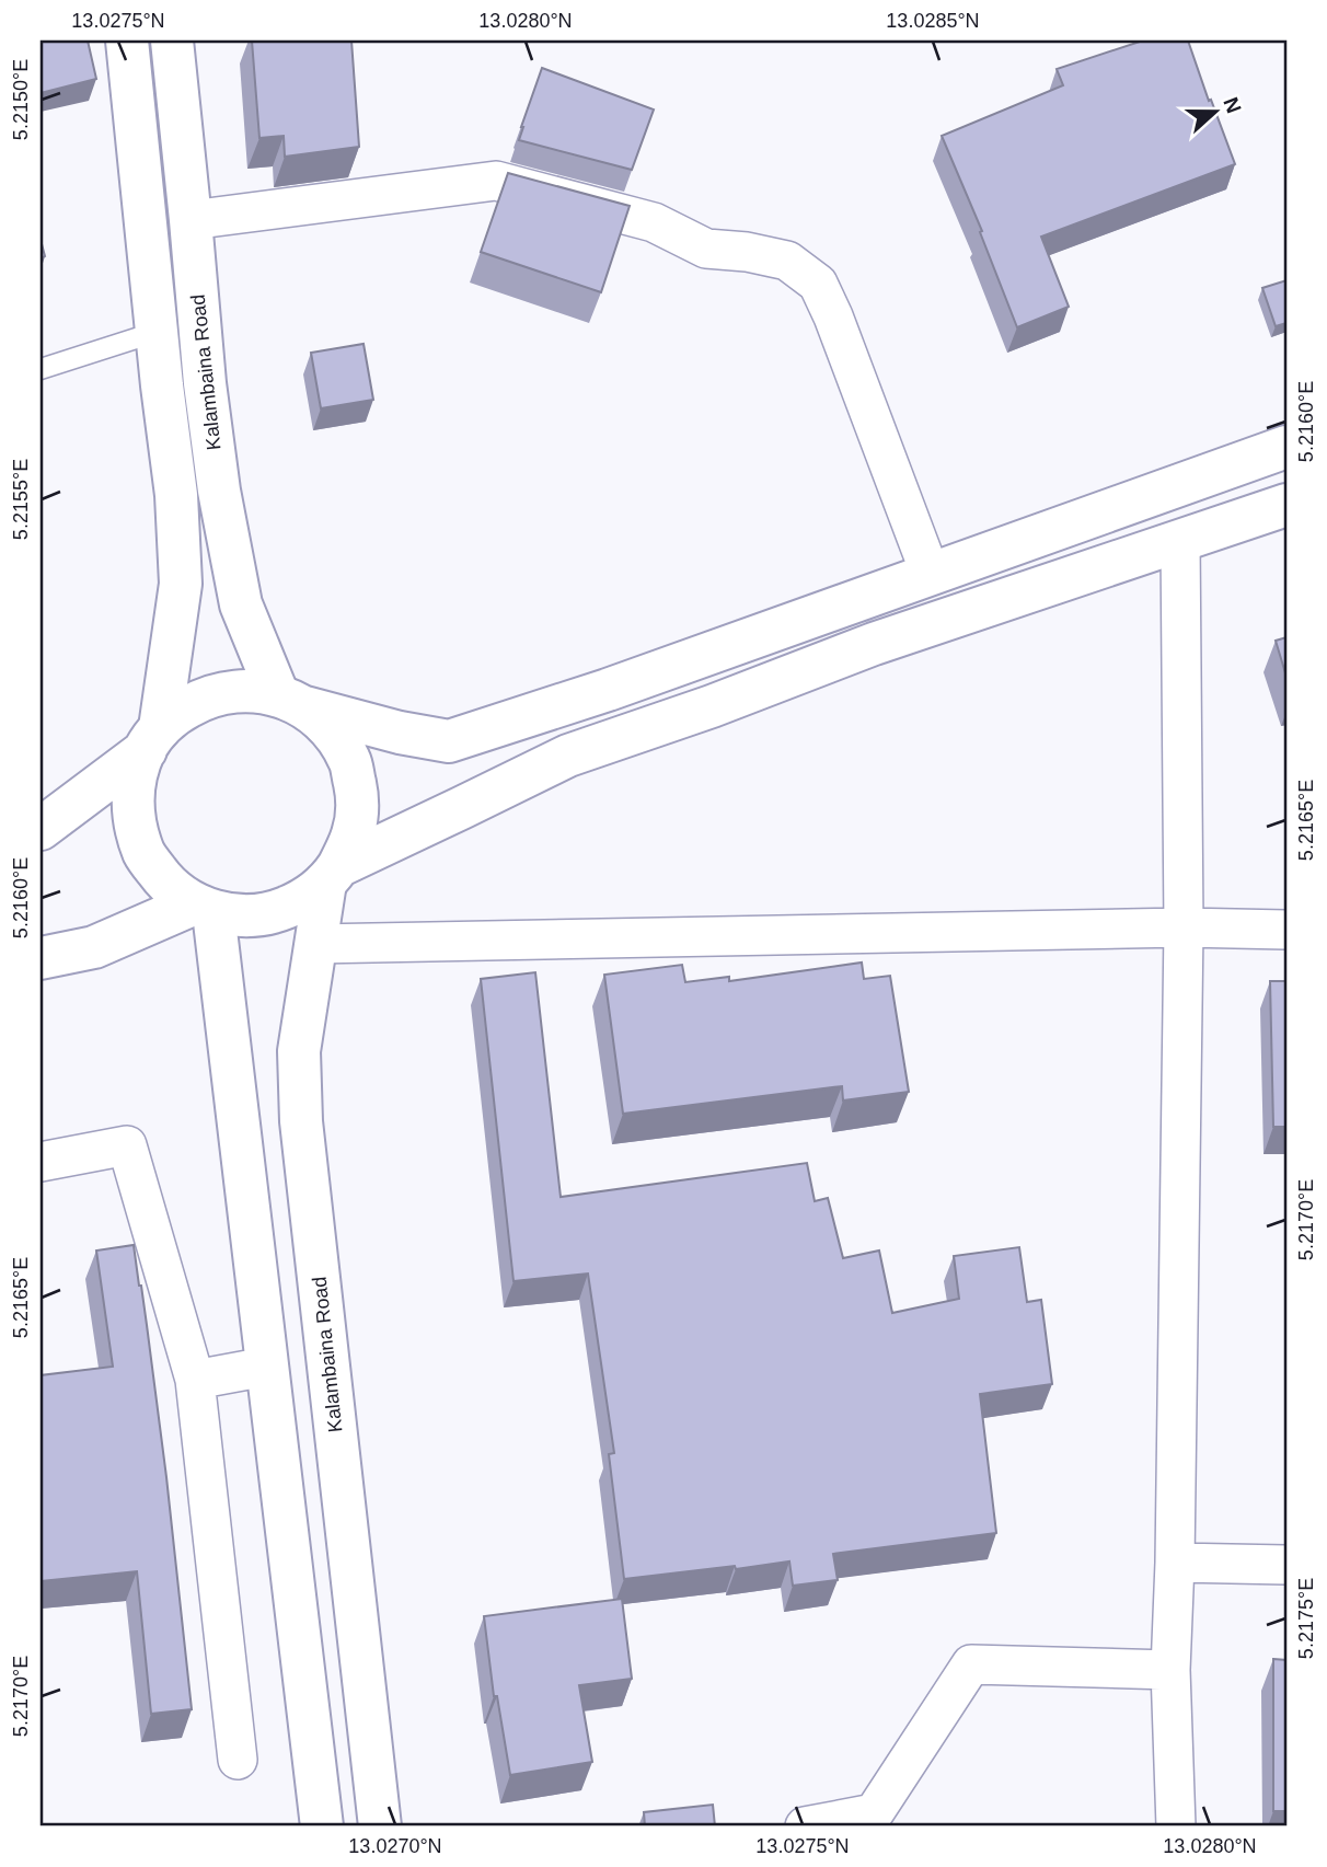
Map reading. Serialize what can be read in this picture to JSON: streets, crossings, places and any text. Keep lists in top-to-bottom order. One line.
{"streets":{"main road":["Kalambaina Road"]},"north":"right","coordinates":["13.0275°N","13.0280°N","13.0285°N","5.2150°E","5.2160°E","5.2155°E","5.2165°E","5.2170°E","5.2175°E","13.0270°N"]}
